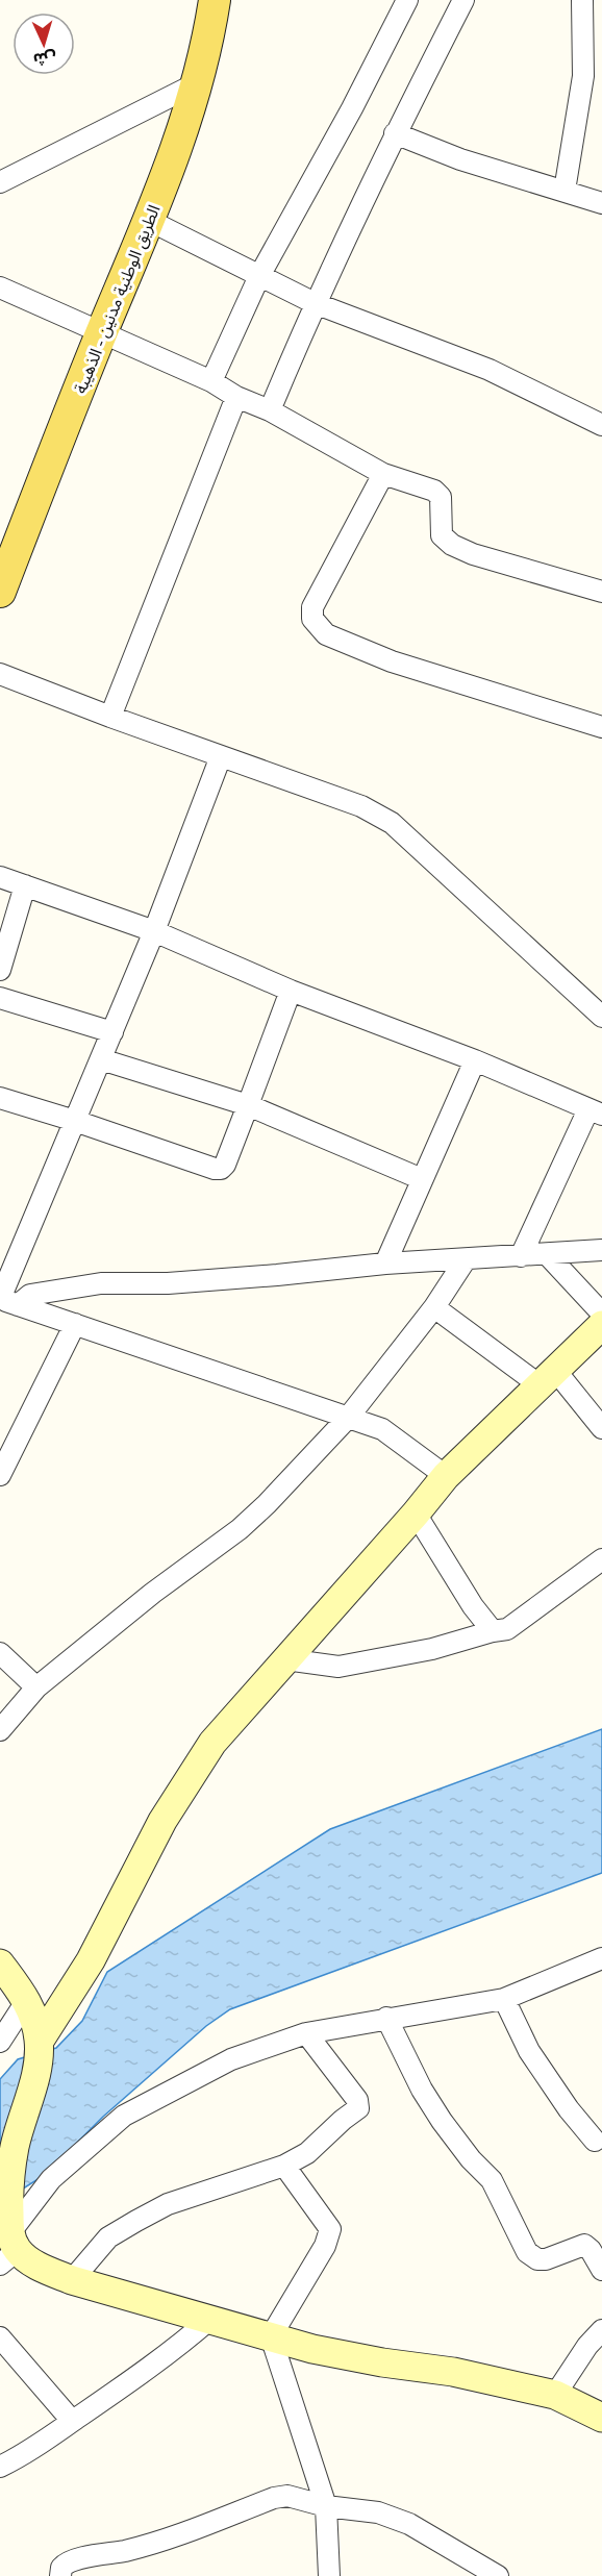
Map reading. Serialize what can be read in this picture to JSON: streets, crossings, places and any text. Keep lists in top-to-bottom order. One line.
{"streets":{"main road":["الطريق الوطنية مدنين - الذهيبة"]},"north":"bottom"}
